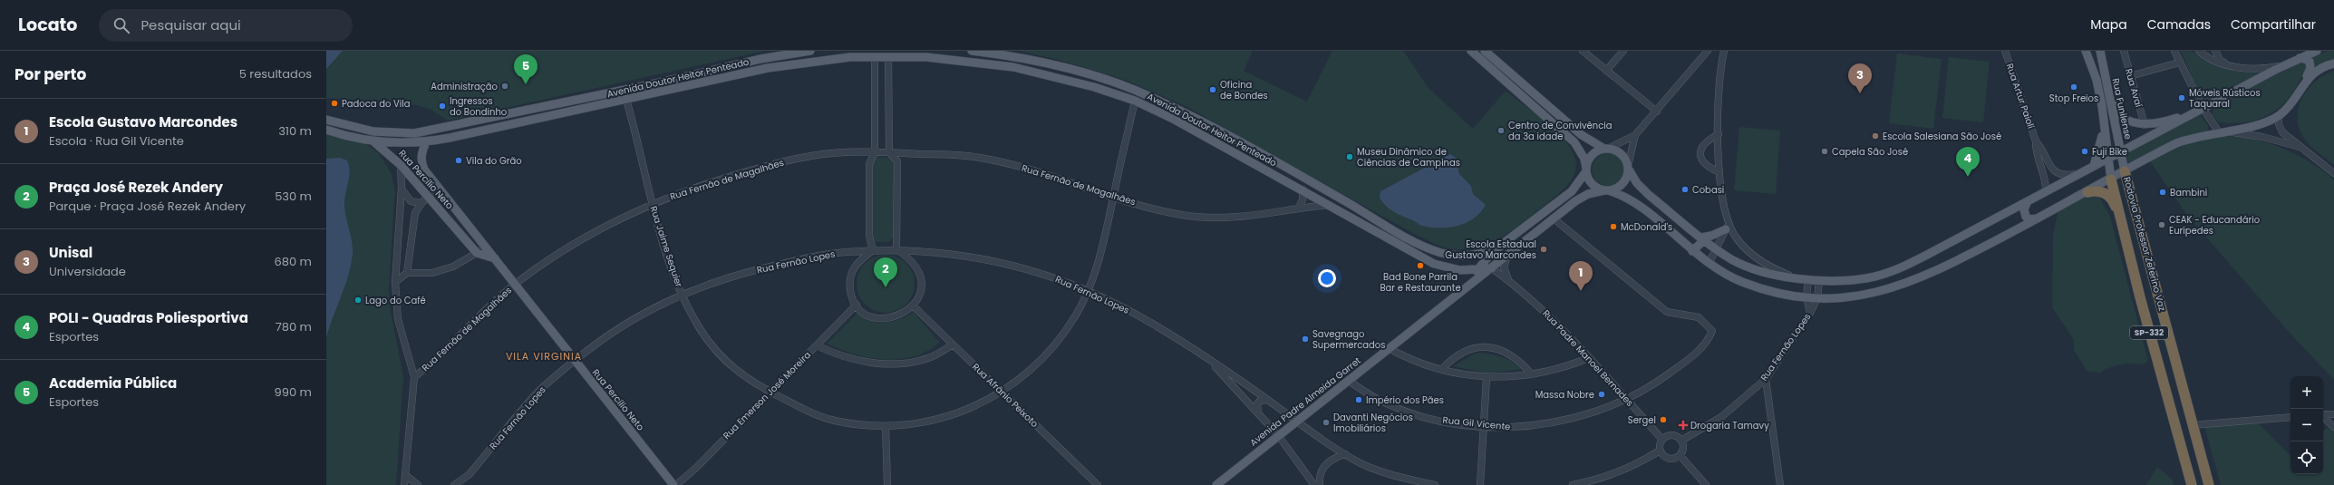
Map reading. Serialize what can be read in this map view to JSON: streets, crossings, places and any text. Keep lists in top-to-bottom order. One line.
{"streets":{"highway":["Rodovia Professor Zeferino Vaz","SP-332"],"main road":["Avenida Doutor Heitor Penteado","Rua Funilense","Rua Percílio Neto","Avenida Padre Almeida Garret"],"street":["Rua Avaí","Rua Artur Paioli","Rua Fernão de Magalhães","Rua Jaime Sequier","Rua Fernão Lopes","Rua Padre Manoel Bernades","Rua Emerson José Moreira","Rua Afrânio Peixoto","Rua Gil Vicente"]},"crossings":[["Avenida Doutor Heitor Penteado","Rua Percílio Neto"],["Avenida Doutor Heitor Penteado","Rua Fernão de Magalhães"],["Avenida Doutor Heitor Penteado","Rua Jaime Sequier"],["Avenida Doutor Heitor Penteado","Rua Padre Manoel Bernades"],["Rua Funilense","Rodovia Professor Zeferino Vaz"],["Rua Percílio Neto","Rua Fernão de Magalhães"],["Rua Percílio Neto","Rua Fernão Lopes"],["Rua Percílio Neto","Rua Emerson José Moreira"],["Rua Fernão de Magalhães","Rua Jaime Sequier"],["Rua Jaime Sequier","Rua Fernão Lopes"],["Rua Jaime Sequier","Rua Emerson José Moreira"],["Rua Jaime Sequier","Rua Afrânio Peixoto"],["Rua Fernão Lopes","Rua Padre Manoel Bernades"],["Rua Fernão Lopes","Rua Emerson José Moreira"],["Rua Fernão Lopes","Rua Afrânio Peixoto"],["Rua Fernão Lopes","Avenida Padre Almeida Garret"],["Rua Padre Manoel Bernades","Rua Gil Vicente"],["Rua Emerson José Moreira","Rua Afrânio Peixoto"],["Avenida Padre Almeida Garret","Rua Gil Vicente"]],"districts":["VILA VIRGINIA"],"places":{"other":["Administração","Stop Freios","Oficina de Bondes","Móveis Rústicos Taquaral","Padoca do Vila","Ingressos do Bondinho","Centro de Convivência da 3a idade","Escola Salesiana São José","Capela São José","Fuji Bike","Museu Dinâmico de Ciências de Campinas","Vila do Grão","Cobasi","Bambini","CEAK - Educandário Eurípedes","McDonald's","Escola Estadual Gustavo Marcondes","Bad Bone Parrila Bar e Restaurante","Lago do Café","Savegnago Supermercados","Massa Nobre","Império dos Pães","Sergel","Davanti Negócios Imobiliários"],"health":["Drogaria Tamavy"]},"page":{"header":"Locato","search":"Pesquisar aqui","nav":["Mapa","Camadas","Compartilhar"],"heading":["Por perto","5 resultados"],"pins":["5","3","4","2","1"],"list":[{"mark":"1","name":"Escola Gustavo Marcondes","note":"Escola · Rua Gil Vicente","value":"310 m"},{"mark":"2","name":"Praça José Rezek Andery","note":"Parque · Praça José Rezek Andery","value":"530 m"},{"mark":"3","name":"Unisal","note":"Universidade","value":"680 m"},{"mark":"4","name":"POLI - Quadras Poliesportiva","note":"Esportes","value":"780 m"},{"mark":"5","name":"Academia Pública","note":"Esportes","value":"990 m"}],"map_buttons":["+","−"]}}
